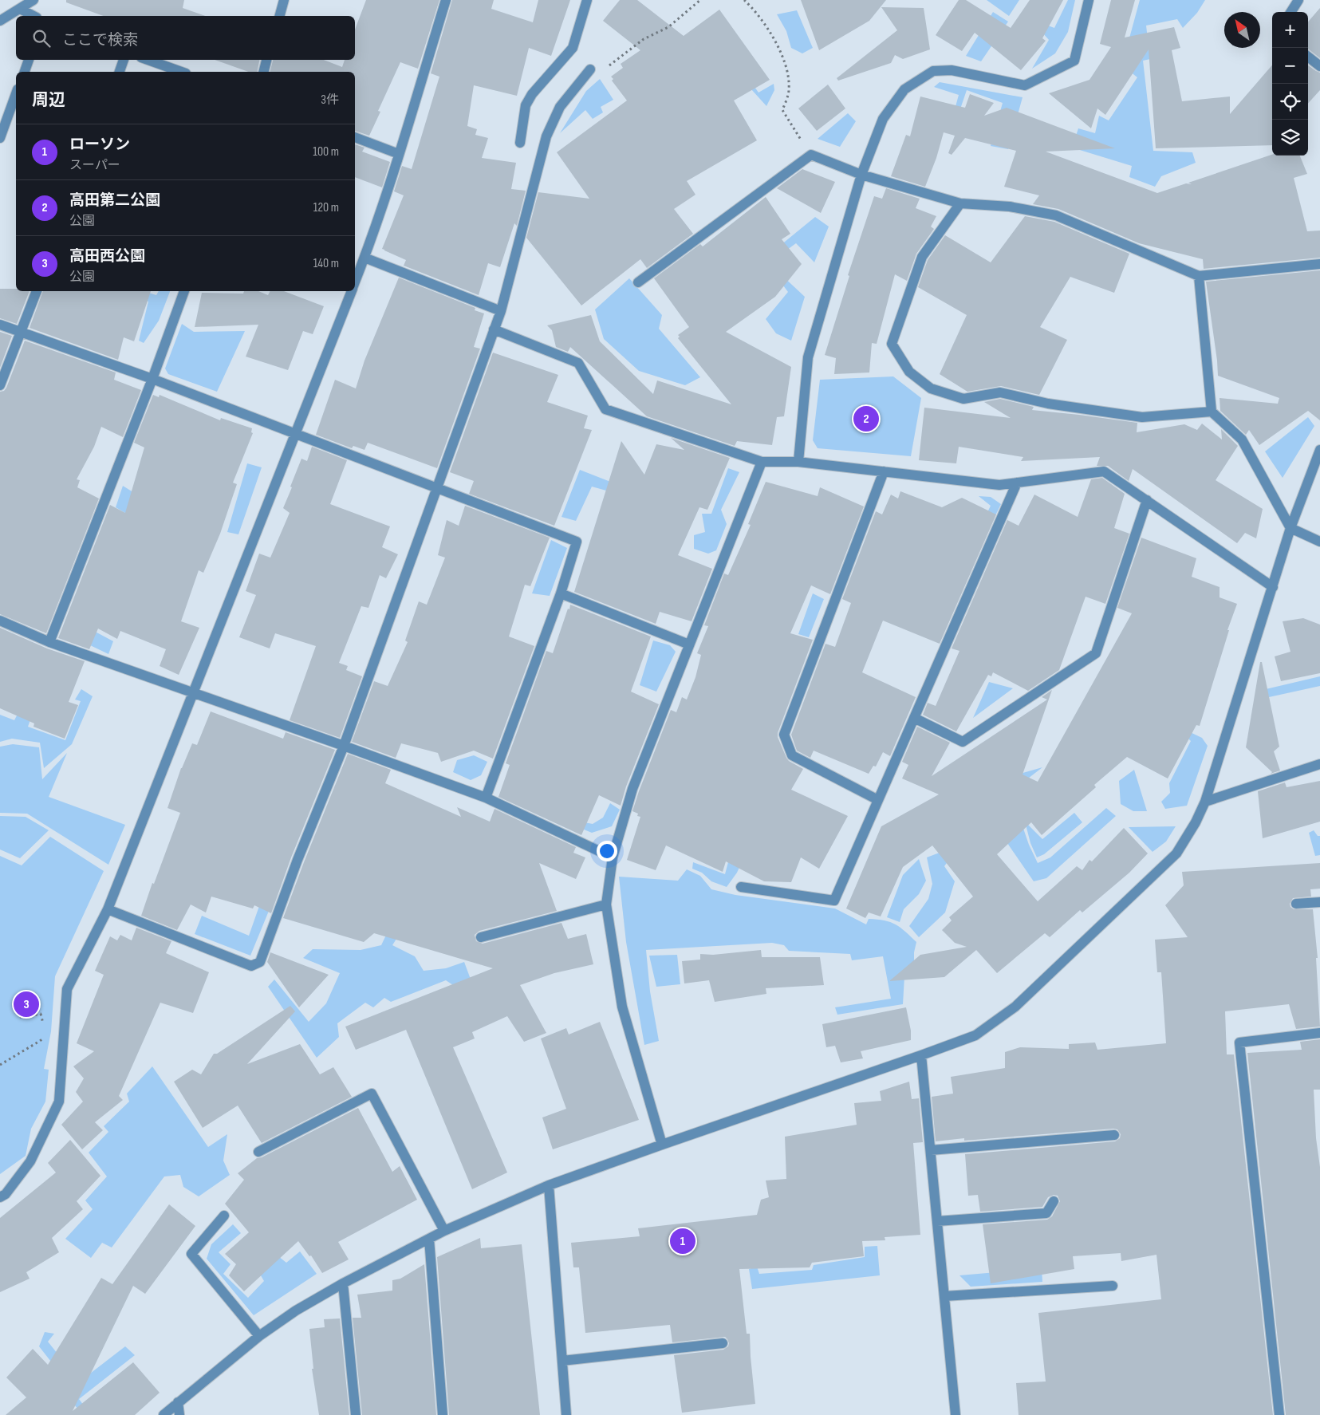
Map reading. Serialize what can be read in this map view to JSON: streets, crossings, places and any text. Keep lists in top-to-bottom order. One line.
{"north":"top left","page":{"map_buttons":["+","−"],"search":"ここで検索","heading":["周辺","3件"],"list":[{"mark":"1","name":"ローソン","note":"スーパー","value":"100 m"},{"mark":"2","name":"高田第二公園","note":"公園","value":"120 m"},{"mark":"3","name":"高田西公園","note":"公園","value":"140 m"}],"pins":["2","3","1"]}}
